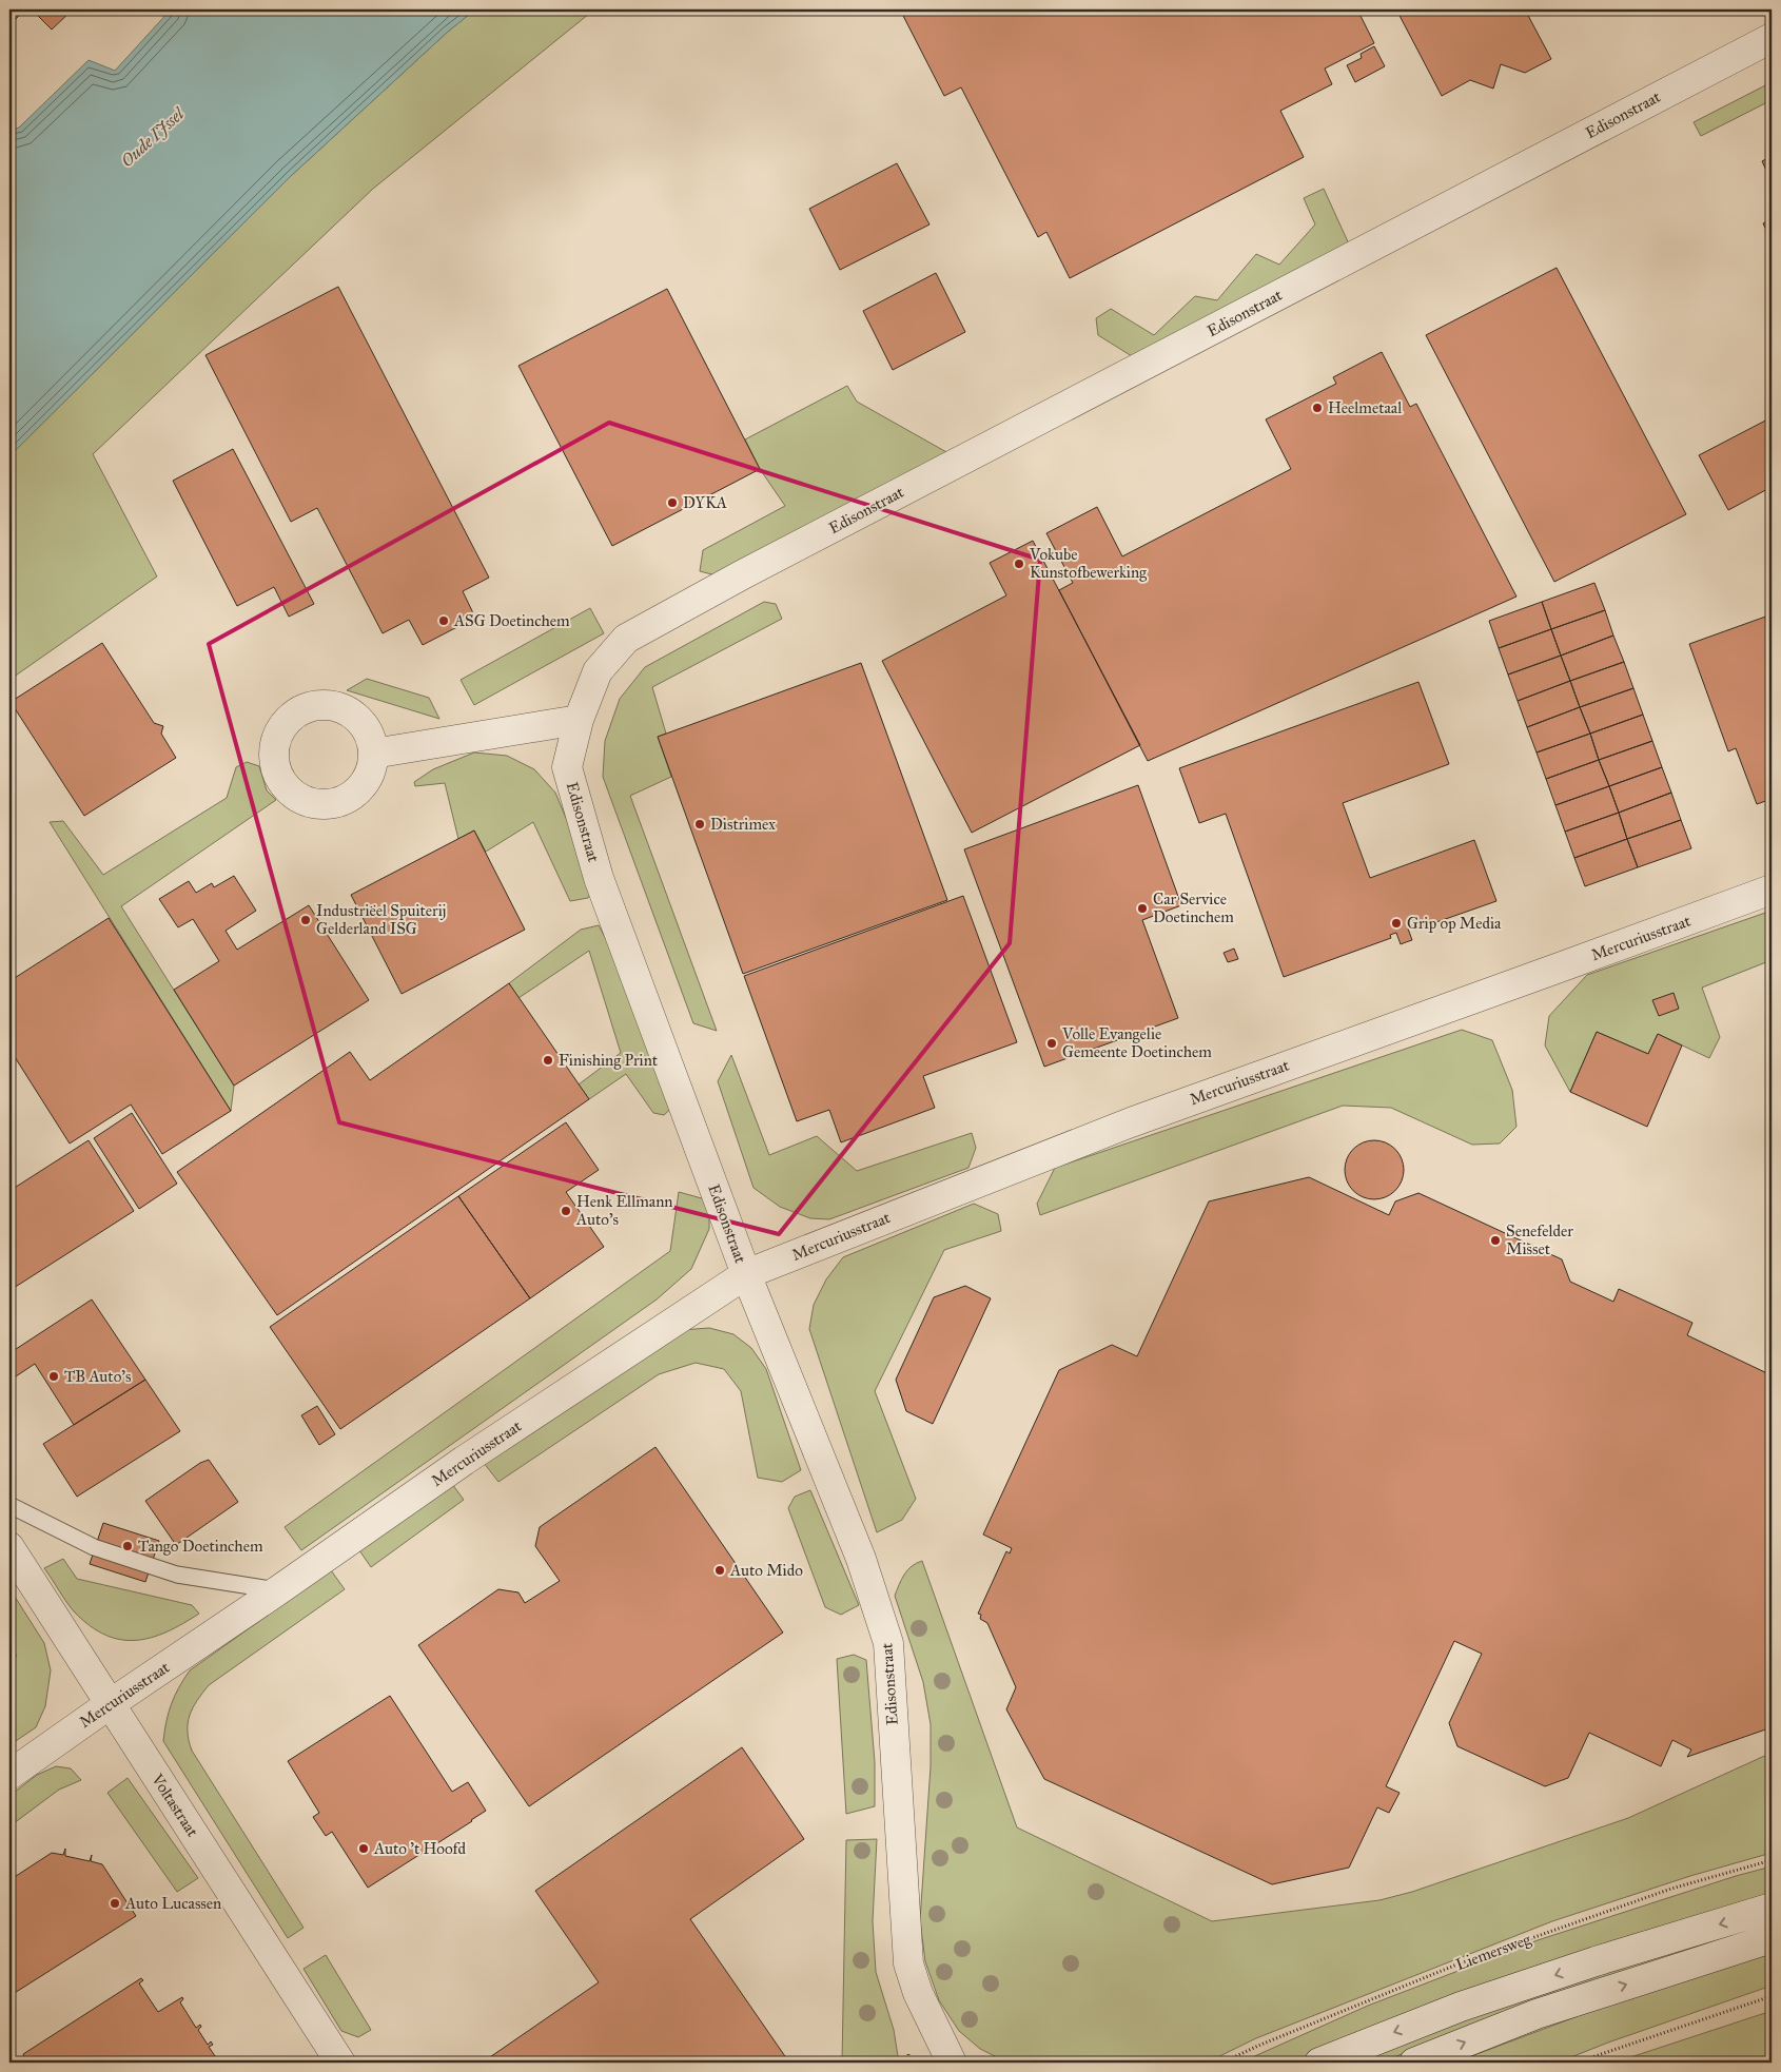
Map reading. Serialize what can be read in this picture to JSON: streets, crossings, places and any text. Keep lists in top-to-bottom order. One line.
{"streets":{"street":["Edisonstraat","Mercuriusstraat","Voltastraat"],"path":["Liemersweg"]},"crossings":[["Edisonstraat","Mercuriusstraat"],["Mercuriusstraat","Voltastraat"]],"water":["Oude IJssel"],"places":["Heelmetaal","DYKA","Vokube Kunstofbewerking","ASG Doetinchem","Distrimex","Car Service Doetinchem","Industriëel Spuiterij Gelderland ISG","Grip op Media","Volle Evangelie Gemeente Doetinchem","Finishing Print","Henk Ellmann Auto's","Senefelder Misset","TB Auto's","Tango Doetinchem","Auto Mido","Auto 't Hoofd","Auto Lucassen"]}
